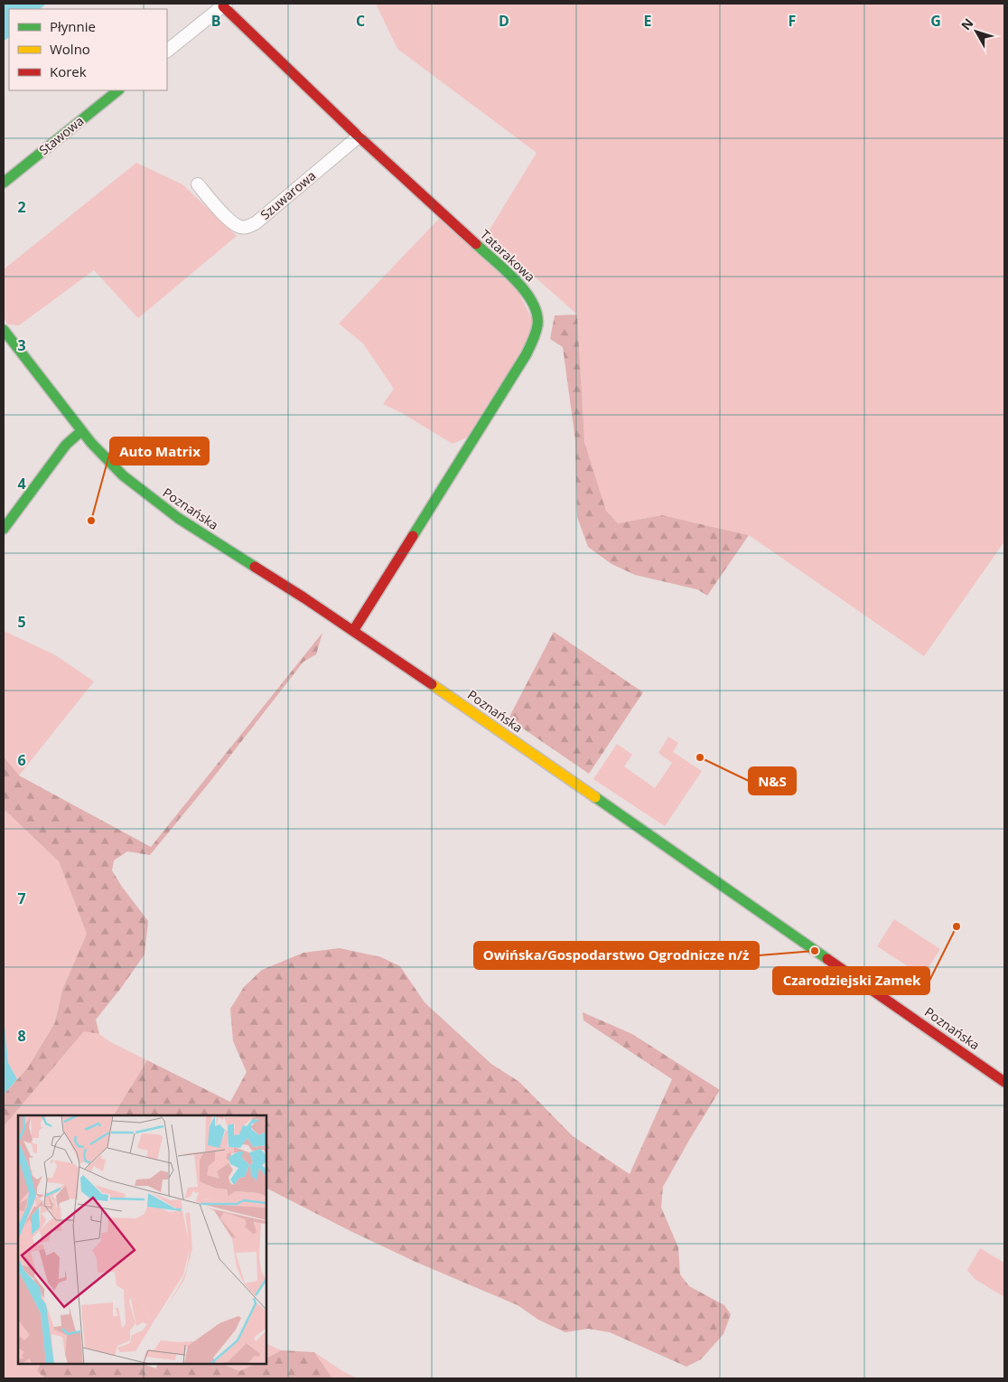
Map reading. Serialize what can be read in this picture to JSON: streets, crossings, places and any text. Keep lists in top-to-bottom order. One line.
{"streets":{"main road":["Stawowa","Tatarakowa","Poznańska"],"street":["Szuwarowa"]},"crossings":[["Szuwarowa","Tatarakowa"],["Tatarakowa","Poznańska"]],"places":["Auto Matrix","N&S","Czarodziejski Zamek","Owińska/Gospodarstwo Ogrodnicze n/ż"],"legend":["Płynnie","Wolno","Korek"],"north":"top left","grid":{"columns":["B","C","D","E","F","G"],"rows":["2","3","4","5","6","7","8"]}}
